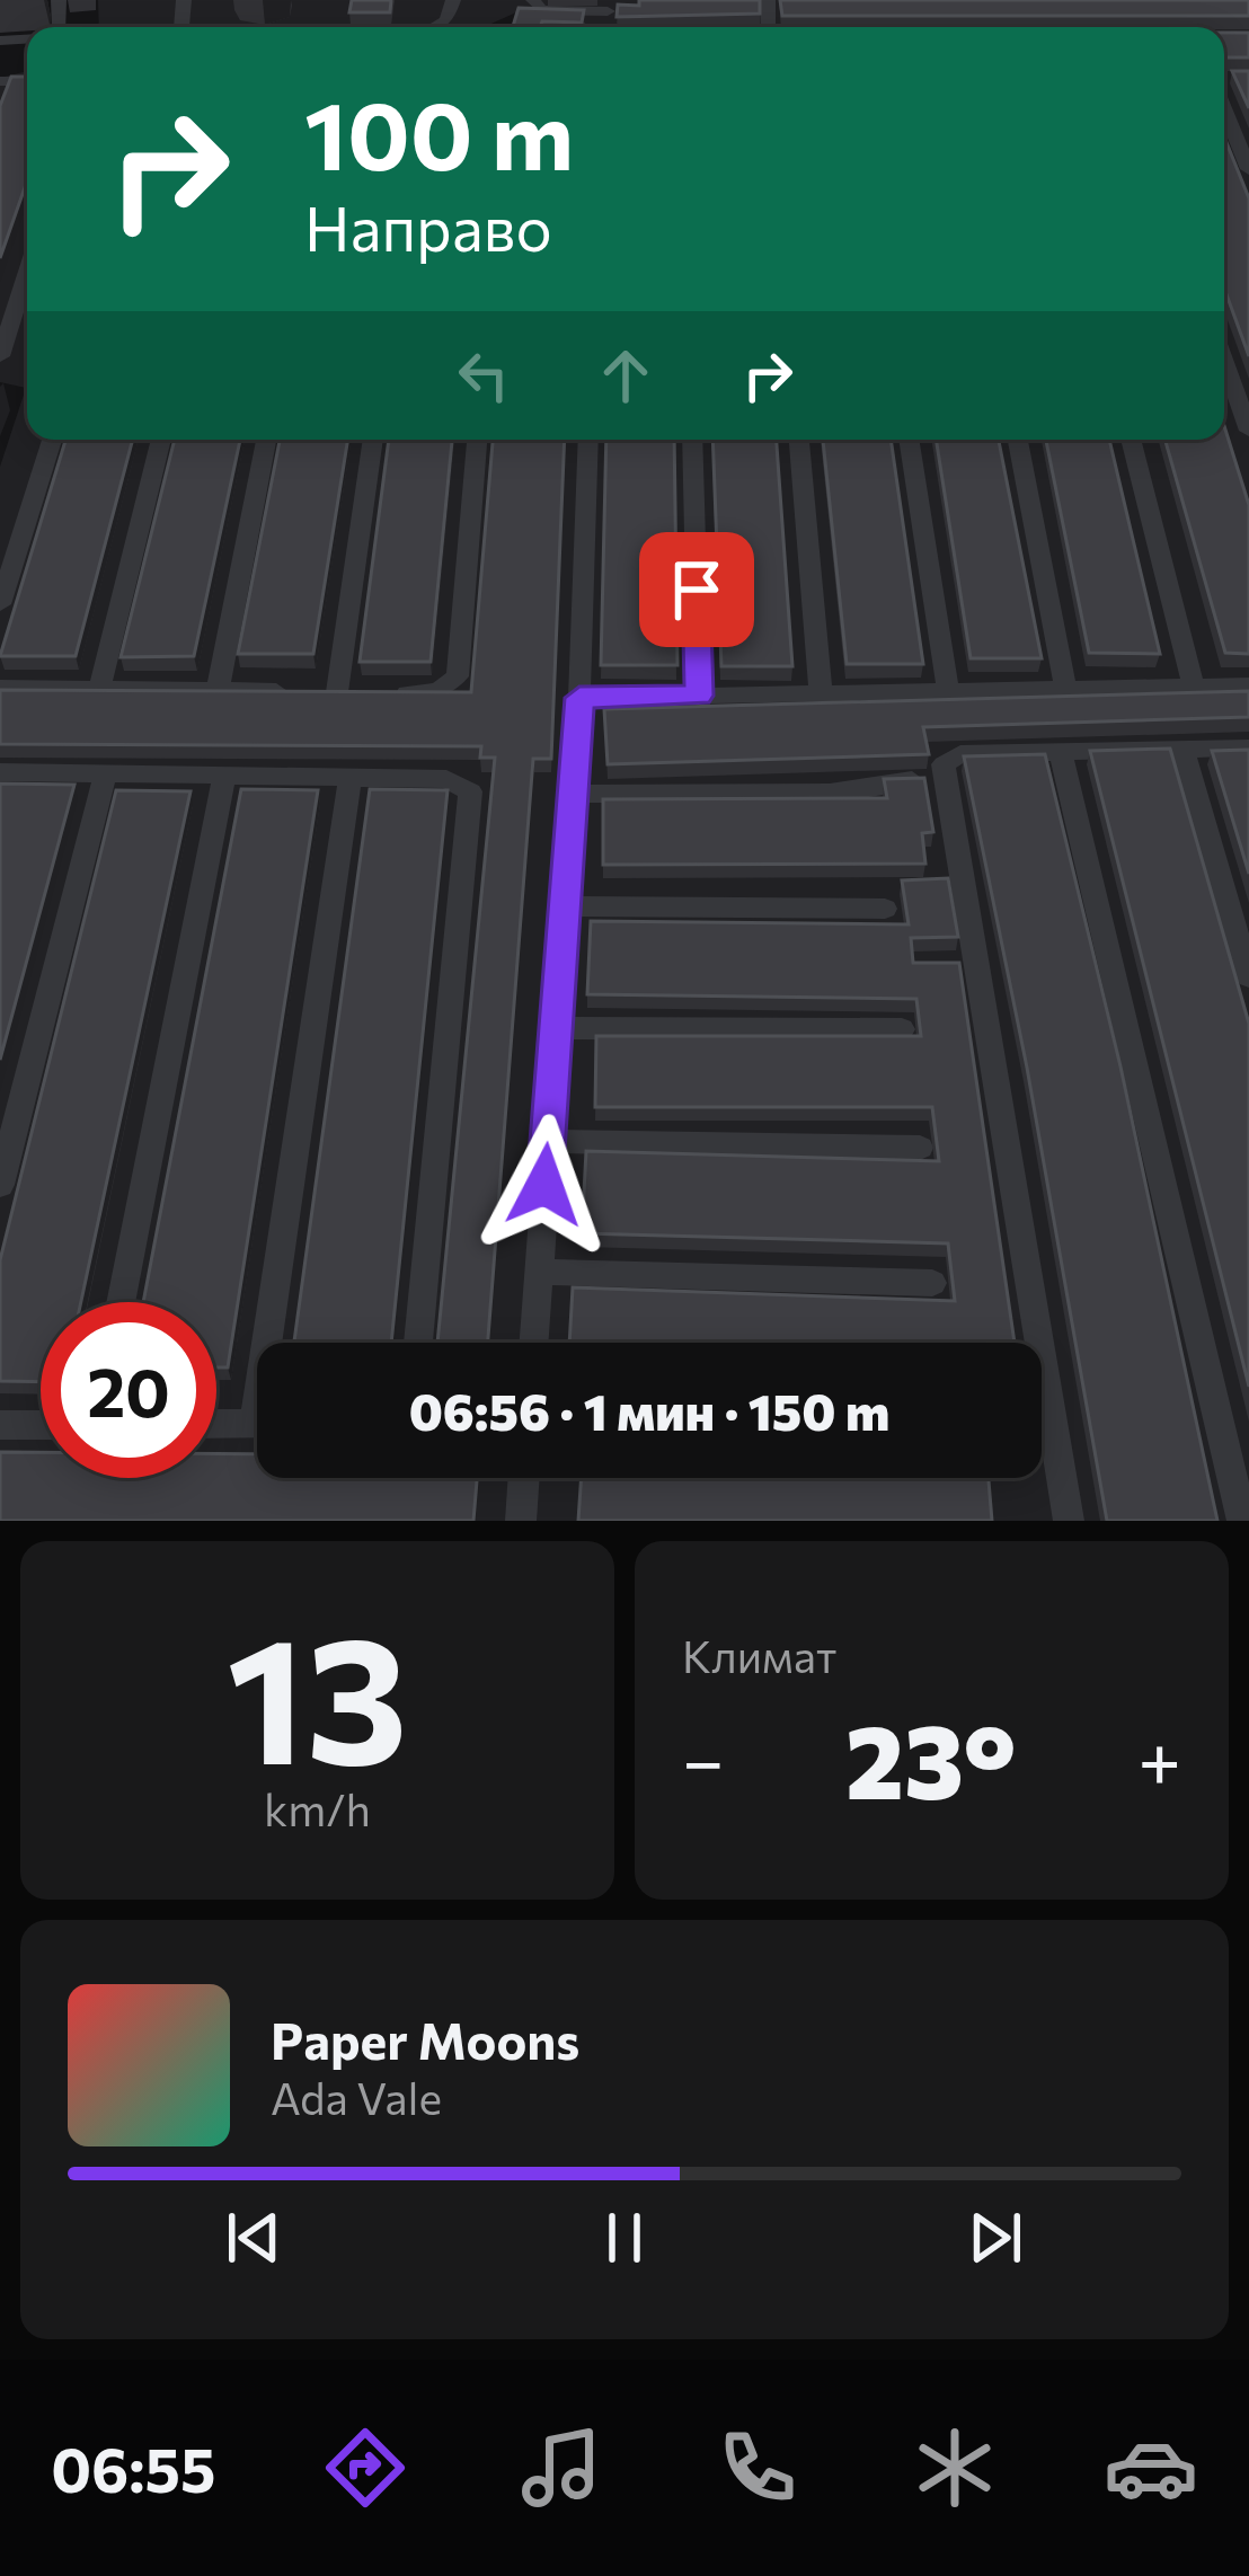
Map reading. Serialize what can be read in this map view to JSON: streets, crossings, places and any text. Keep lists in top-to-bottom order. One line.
{"page":{"turn":["100 m","Направо"],"limit":"20","trip":"06:56 · 1 мин · 150 m","tile":[["13","km/h"],"Климат"],"heat":["−","23°","+"],"song":["Paper Moons","Ada Vale"],"tabs":"06:55"}}
